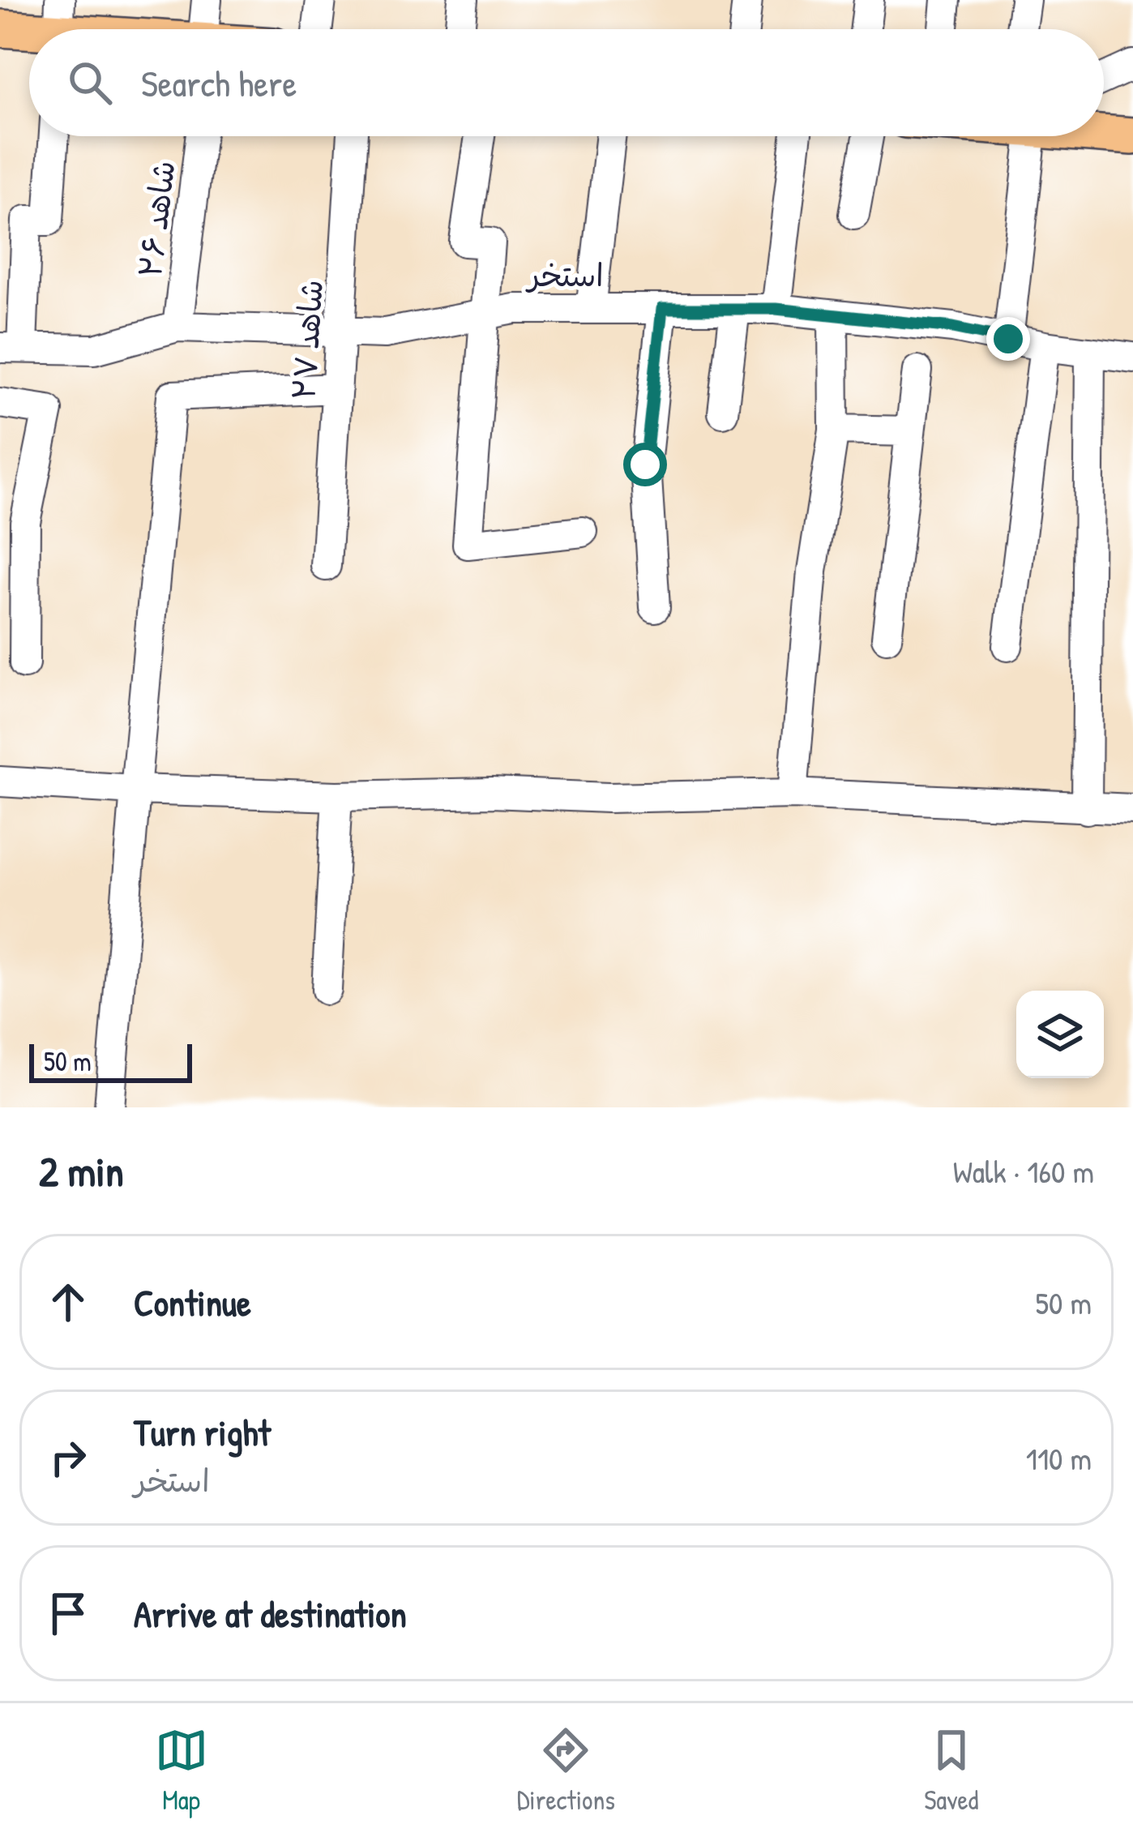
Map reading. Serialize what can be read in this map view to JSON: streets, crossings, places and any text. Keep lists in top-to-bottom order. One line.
{"streets":{"street":["شاهد ۲۶","استخر","شاهد ۲۷"]},"crossings":[["شاهد ۲۶","استخر"],["استخر","شاهد ۲۷"]],"scale_bar":"50 m","page":{"search":"Search here","scale":"50 m","heading":["2 min","Walk · 160 m"],"list":[["Continue","50 m"],["Turn right","استخر","110 m"],"Arrive at destination"],"nav":["Map","Directions","Saved"]}}
